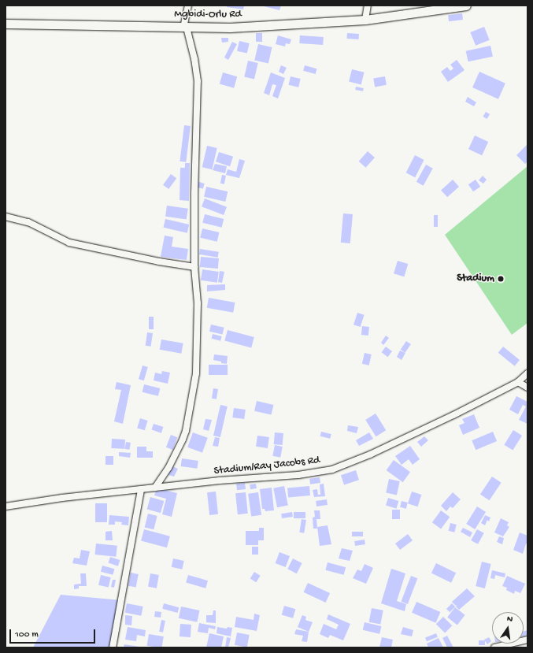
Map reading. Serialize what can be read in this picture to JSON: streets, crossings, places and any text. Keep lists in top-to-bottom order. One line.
{"streets":{"main road":["Mgbidi-Orlu Rd"],"street":["Stadium/Ray Jacobs Rd"]},"places":["Stadium"],"scale_bar":"100 m","north":"top"}
